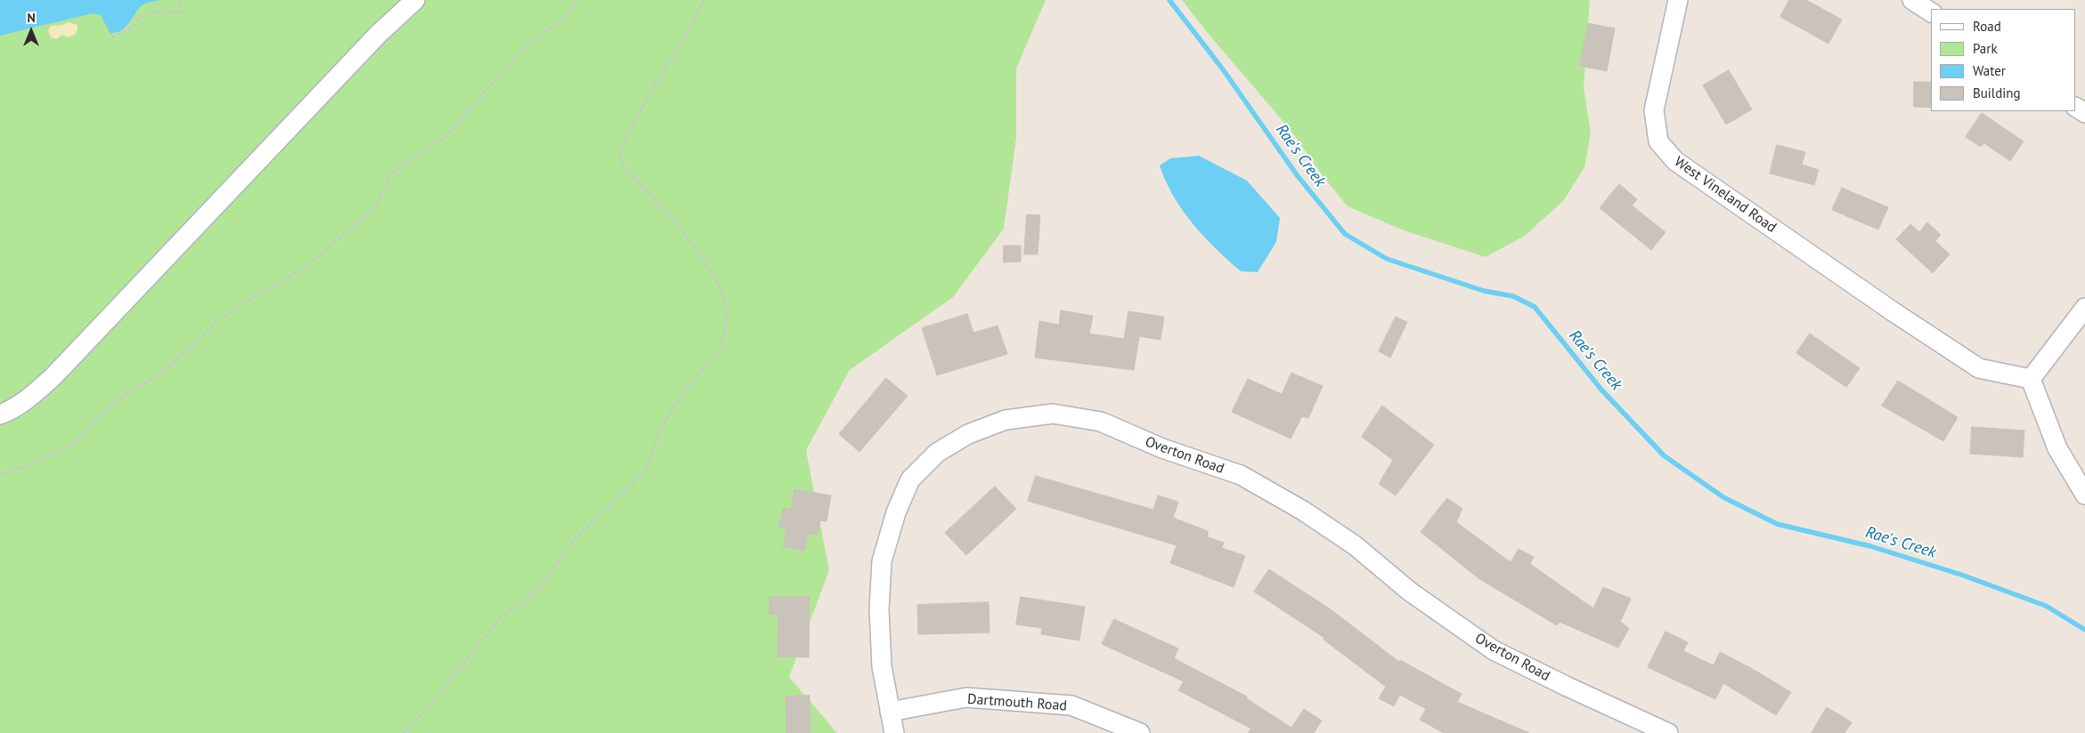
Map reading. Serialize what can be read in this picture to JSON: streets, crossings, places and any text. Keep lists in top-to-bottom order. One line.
{"streets":{"street":["West Vineland Road","Overton Road","Dartmouth Road"]},"crossings":[["Overton Road","Dartmouth Road"]],"water":["Rae's Creek"],"legend":["Road","Park","Water","Building"],"north":"top"}
